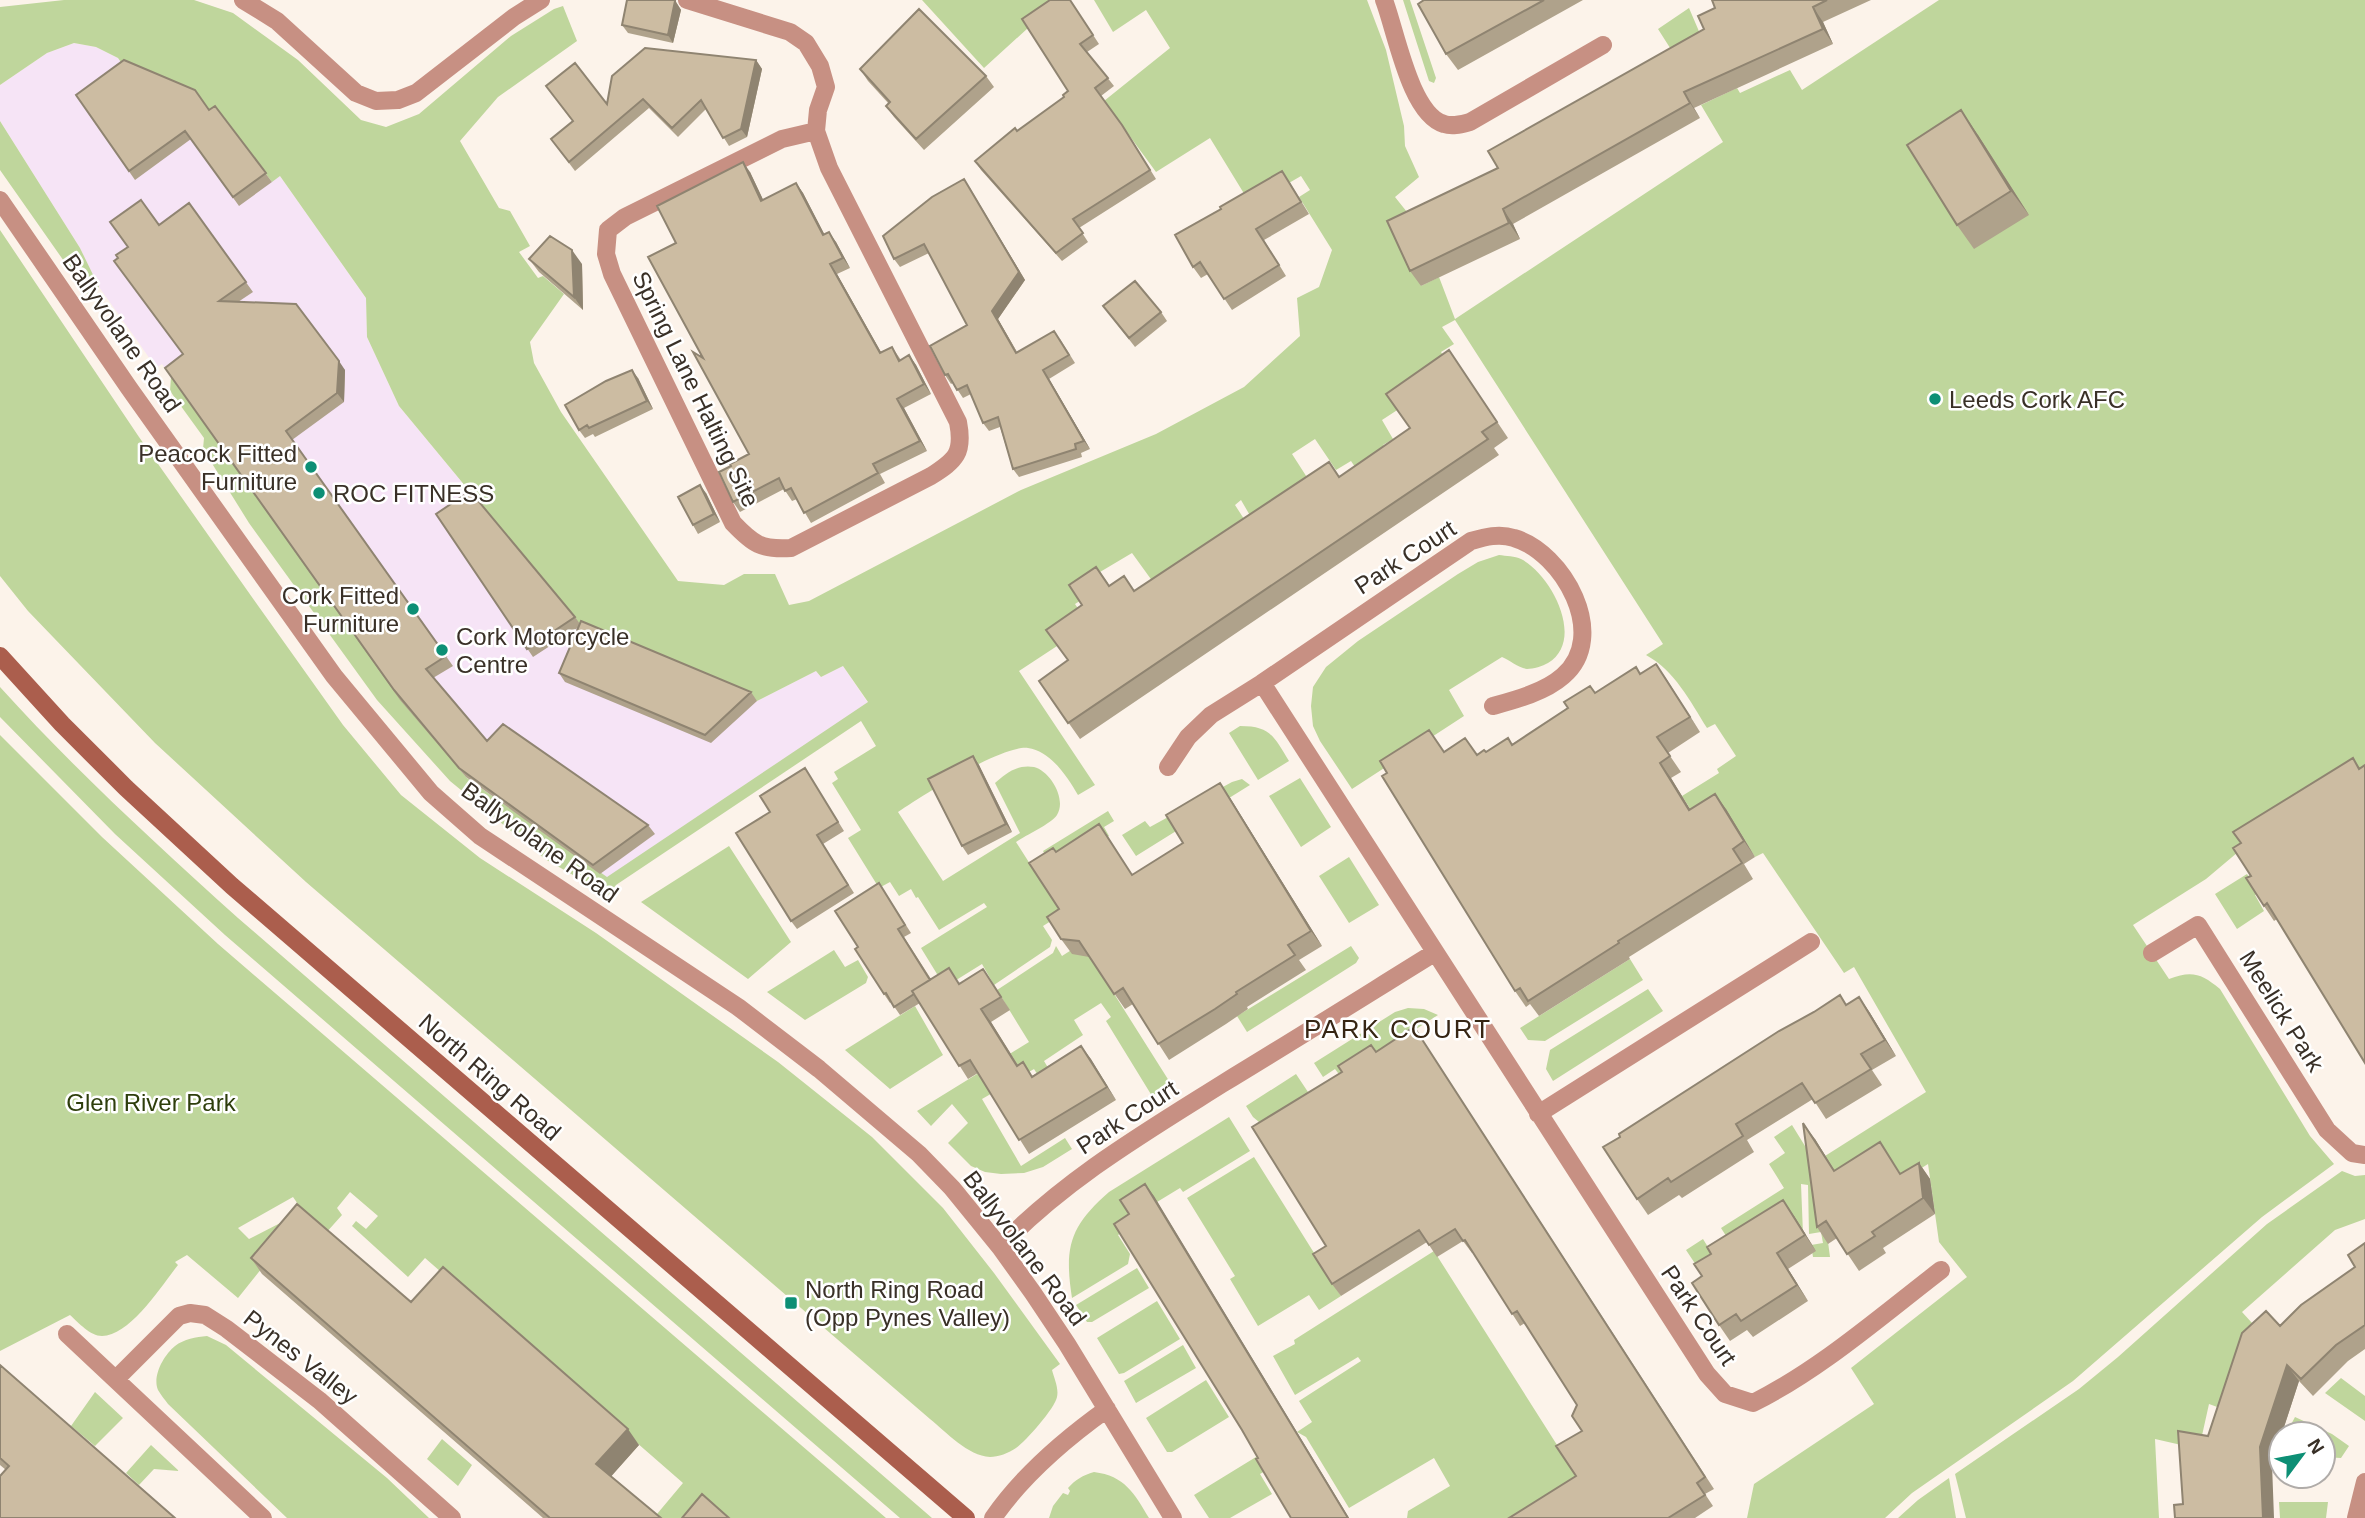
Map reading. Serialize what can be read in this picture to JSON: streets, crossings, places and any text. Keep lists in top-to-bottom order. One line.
{"streets":{"main road":["North Ring Road"],"street":["Ballyvolane Road","Spring Lane Halting Site","Park Court","Meelick Park","Pynes Valley"]},"crossings":[["Ballyvolane Road","Park Court"]],"districts":["PARK COURT"],"parks":["Glen River Park"],"places":{"other":["Leeds Cork AFC","Peacock Fitted Furniture","ROC FITNESS","Cork Fitted Furniture","Cork Motorcycle Centre"],"transit":["North Ring Road (Opp Pynes Valley)"]},"north":"top right"}
